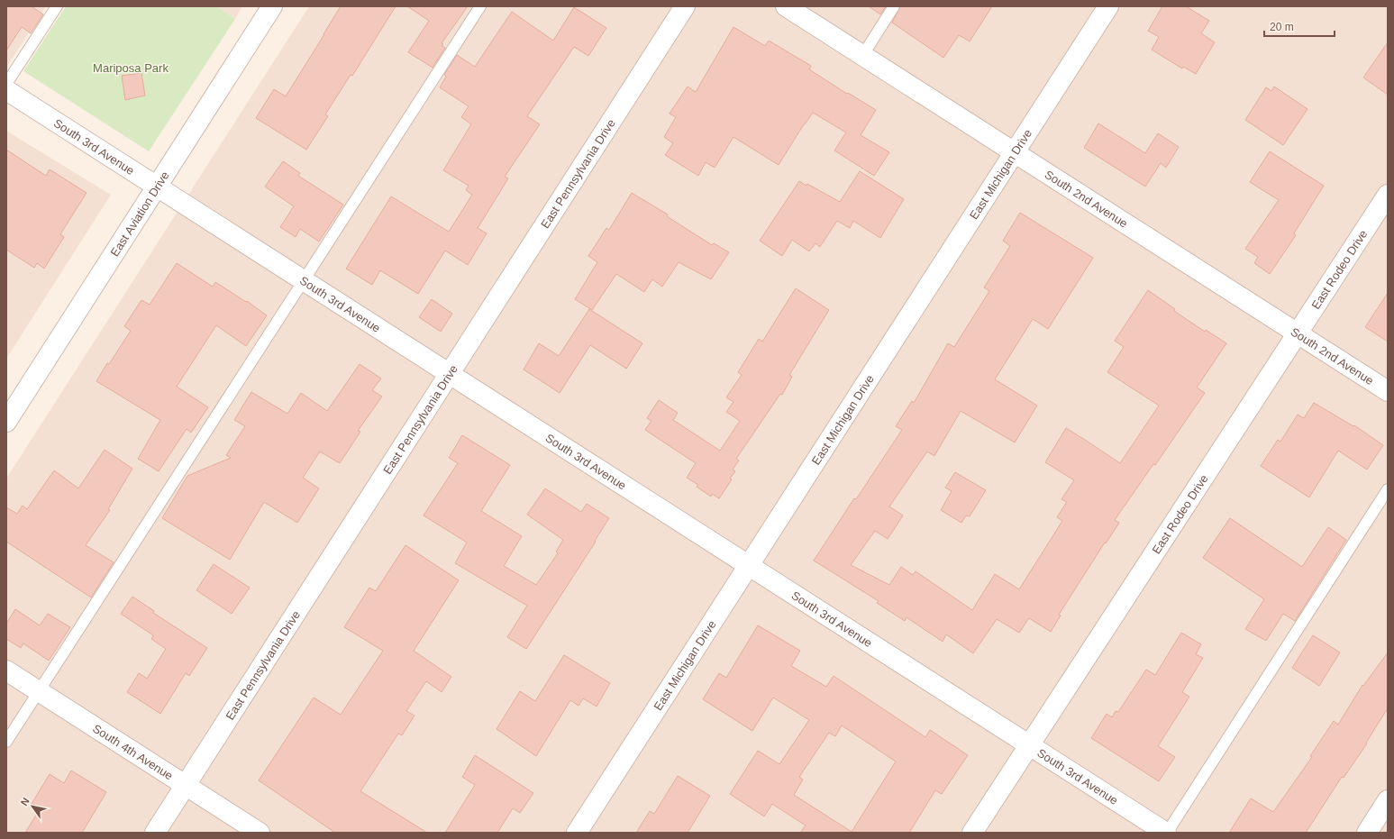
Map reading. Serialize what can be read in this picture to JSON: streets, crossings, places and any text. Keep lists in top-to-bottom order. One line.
{"streets":{"street":["South 3rd Avenue","East Pennsylvania Drive","East Michigan Drive","South 2nd Avenue","East Aviation Drive","East Rodeo Drive","South 4th Avenue"]},"crossings":[["South 3rd Avenue","East Pennsylvania Drive"],["South 3rd Avenue","East Michigan Drive"],["South 3rd Avenue","East Aviation Drive"],["South 3rd Avenue","East Rodeo Drive"],["East Pennsylvania Drive","South 4th Avenue"],["East Michigan Drive","South 2nd Avenue"],["South 2nd Avenue","East Rodeo Drive"]],"parks":["Mariposa Park"],"scale_bar":"20 m","north":"top left"}
